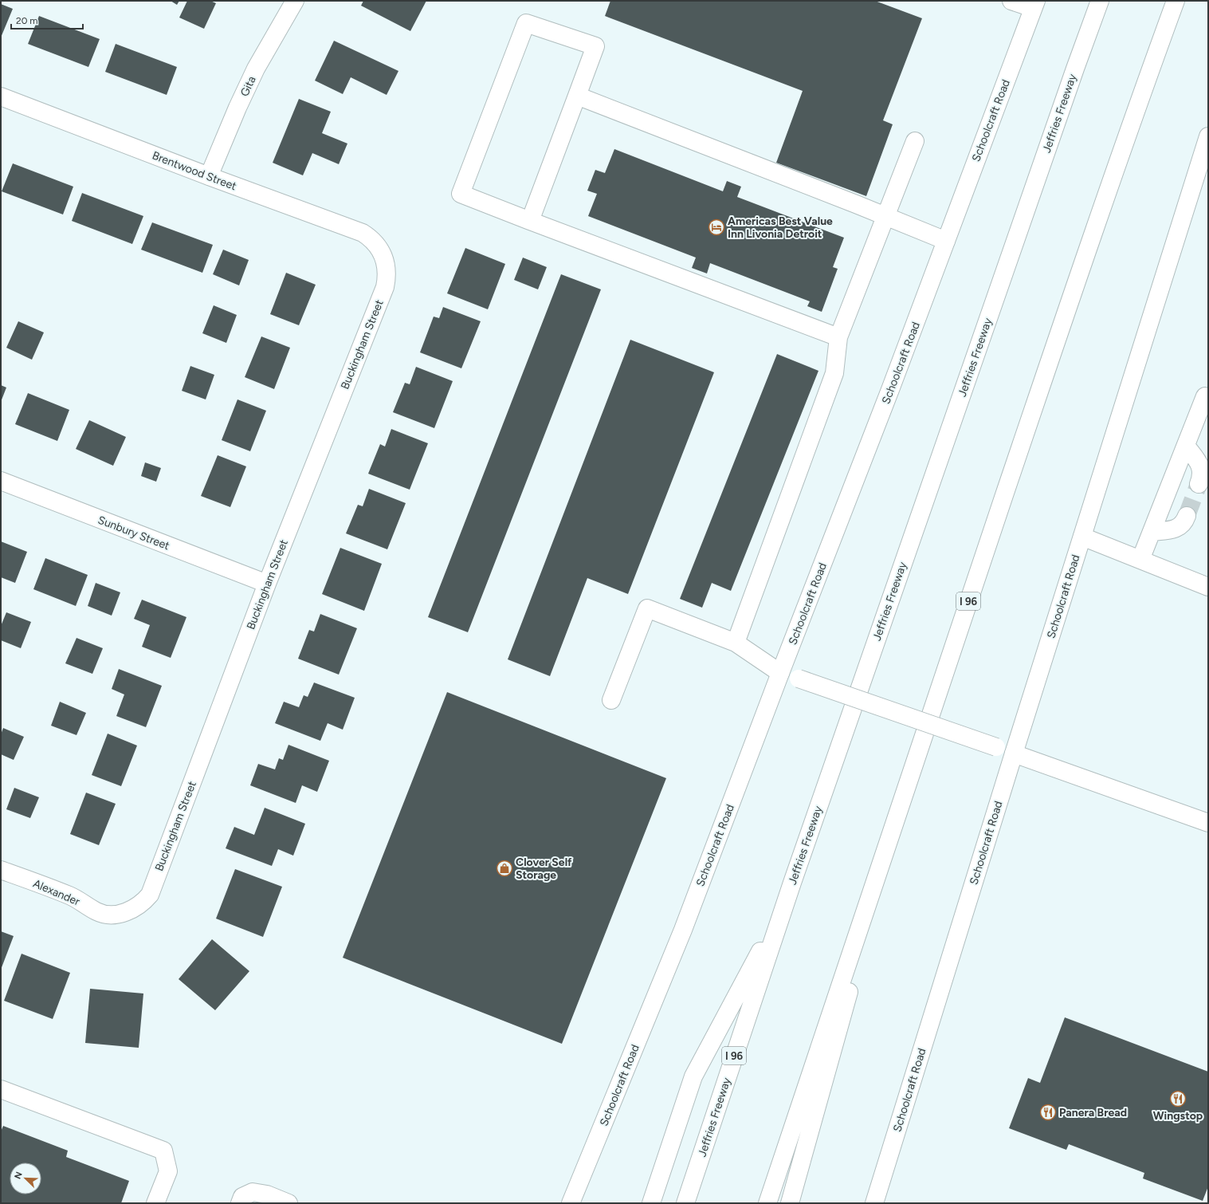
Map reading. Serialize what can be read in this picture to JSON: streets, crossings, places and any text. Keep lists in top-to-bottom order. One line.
{"streets":{"main road":["Gita","Jeffries Freeway","Schoolcraft Road","Brentwood Street","Buckingham Street","Sunbury Street","I 96","Alexander"]},"crossings":[["Gita","Brentwood Street"],["Brentwood Street","Buckingham Street"],["Buckingham Street","Sunbury Street"],["Buckingham Street","Alexander"]],"places":{"hotel":["Americas Best Value Inn Livonia Detroit"],"shop":["Clover Self Storage"],"restaurant":["Wingstop","Panera Bread"]},"scale_bar":"20 m","north":"top left"}
